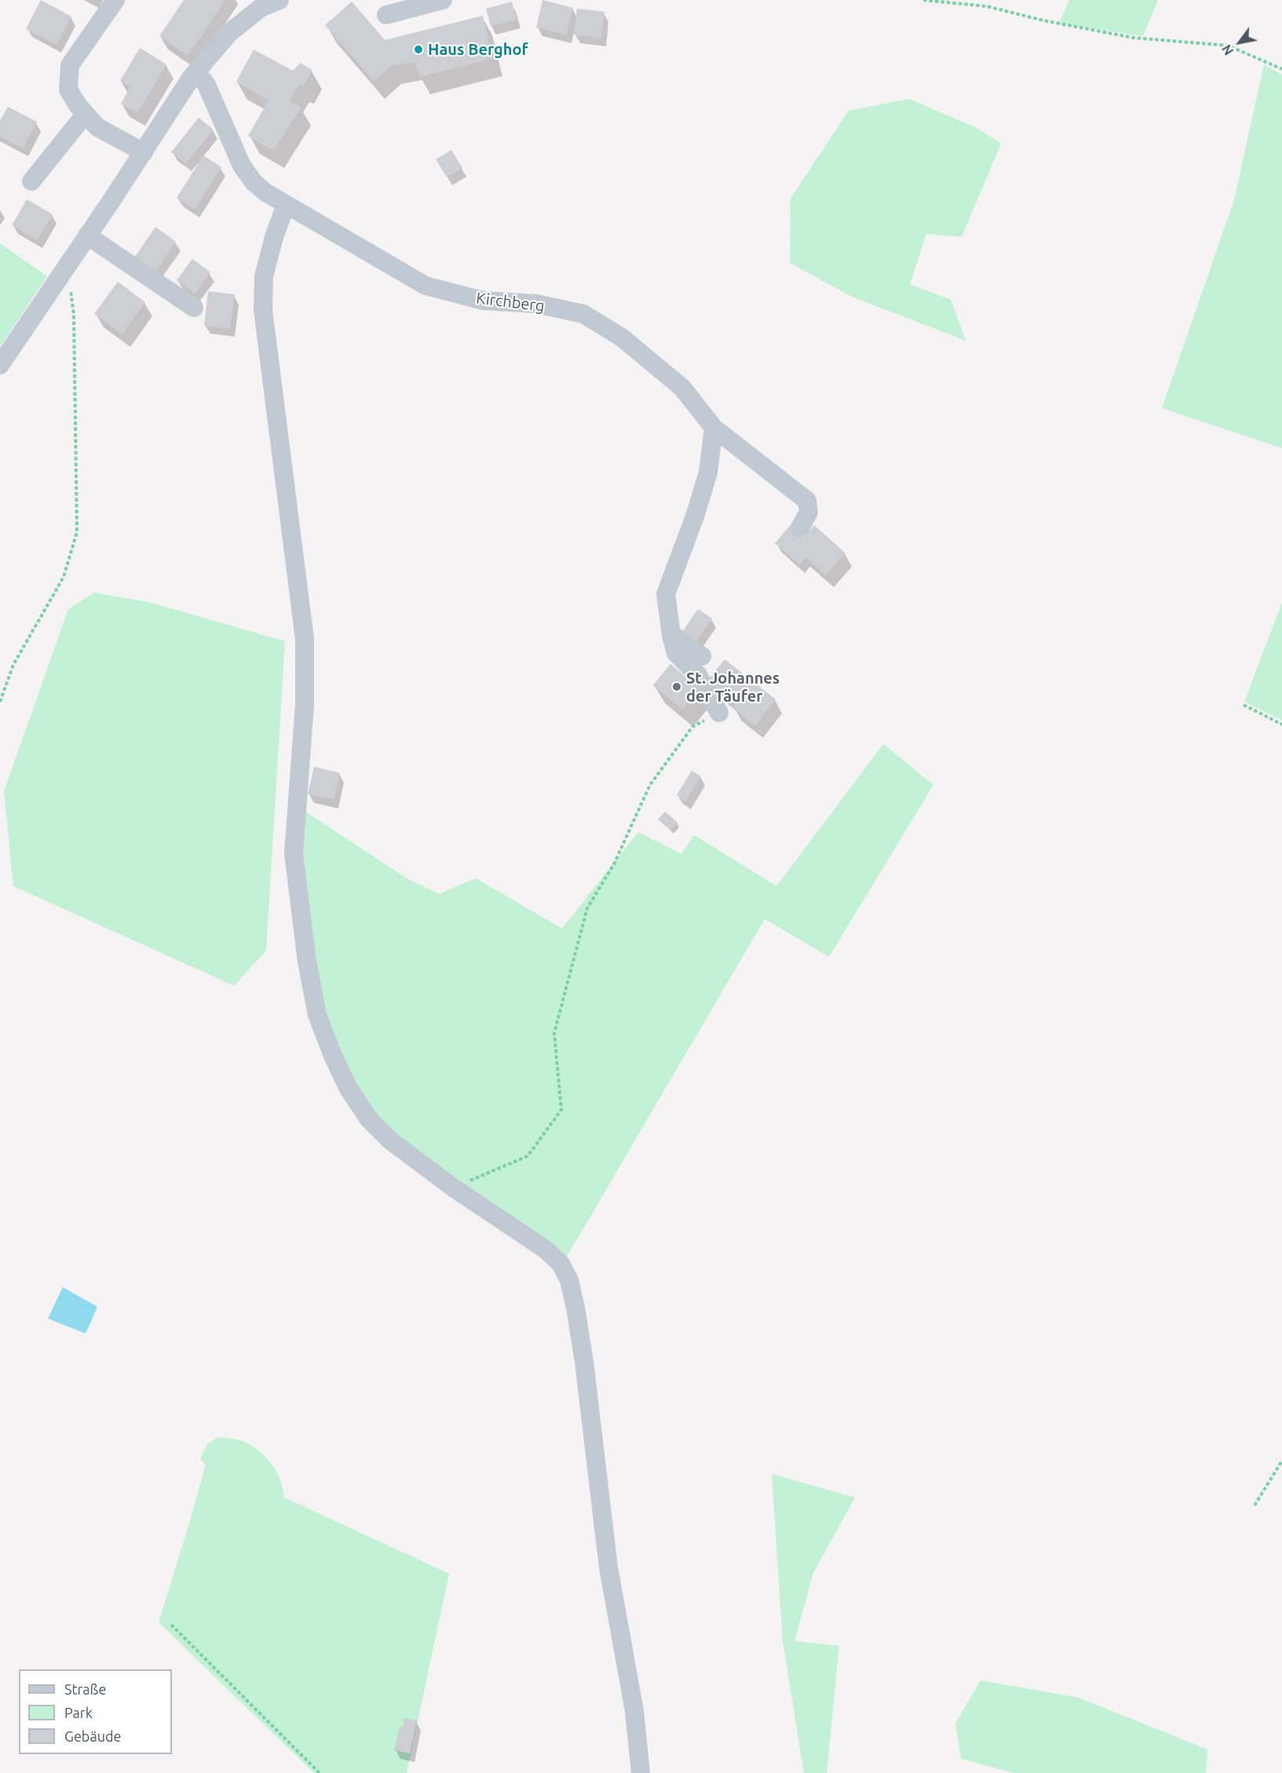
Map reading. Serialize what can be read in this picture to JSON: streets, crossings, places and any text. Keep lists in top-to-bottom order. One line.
{"streets":{"street":["Kirchberg"]},"places":["Haus Berghof","St. Johannes der Täufer"],"legend":["Straße","Park","Gebäude"],"north":"bottom left"}
